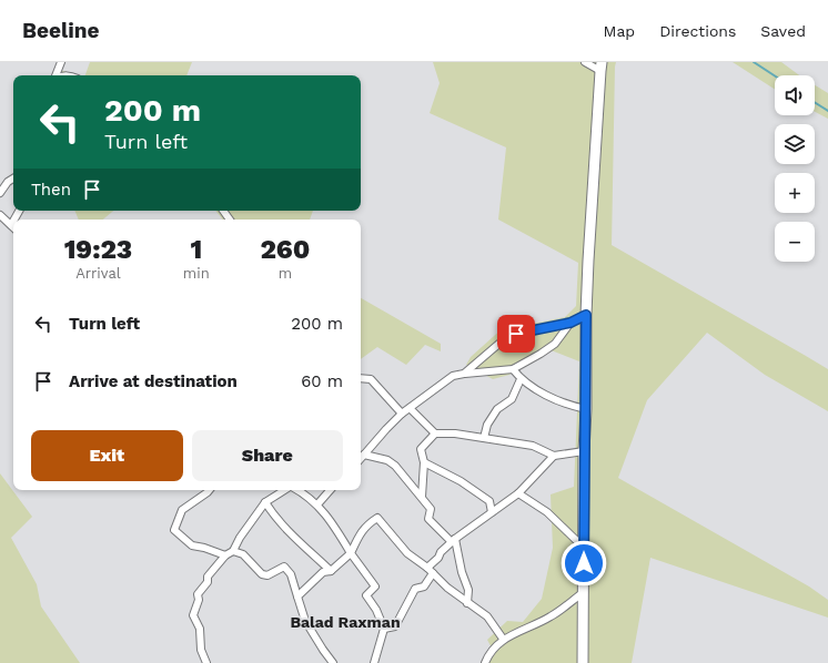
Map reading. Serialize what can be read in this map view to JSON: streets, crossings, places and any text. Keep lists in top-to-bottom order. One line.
{"districts":["Balad Raxman"],"page":{"header":"Beeline","nav":["Map","Directions","Saved"],"map_buttons":["+","−"],"turn":["200 m","Turn left"],"then":"Then","eta":["19:23","Arrival","1","min","260","m"],"list":[{"name":"Turn left","value":"200 m"},{"name":"Arrive at destination","value":"60 m"}],"buttons":["Exit","Share"]}}
